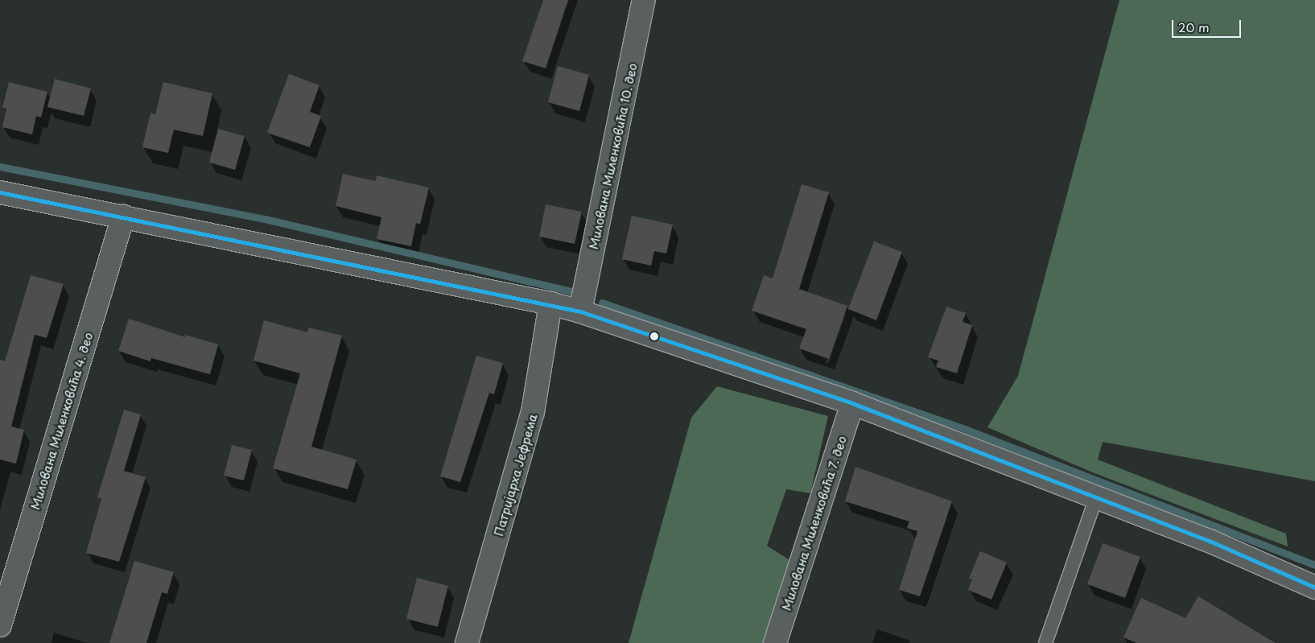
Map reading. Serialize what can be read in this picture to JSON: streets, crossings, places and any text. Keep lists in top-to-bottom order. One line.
{"streets":{"street":["Милована Миленковића 10. део","Милована Миленковића 4. део","Патријарха Јефрема","Милована Миленковића 7. део"]},"scale_bar":"20 m"}
